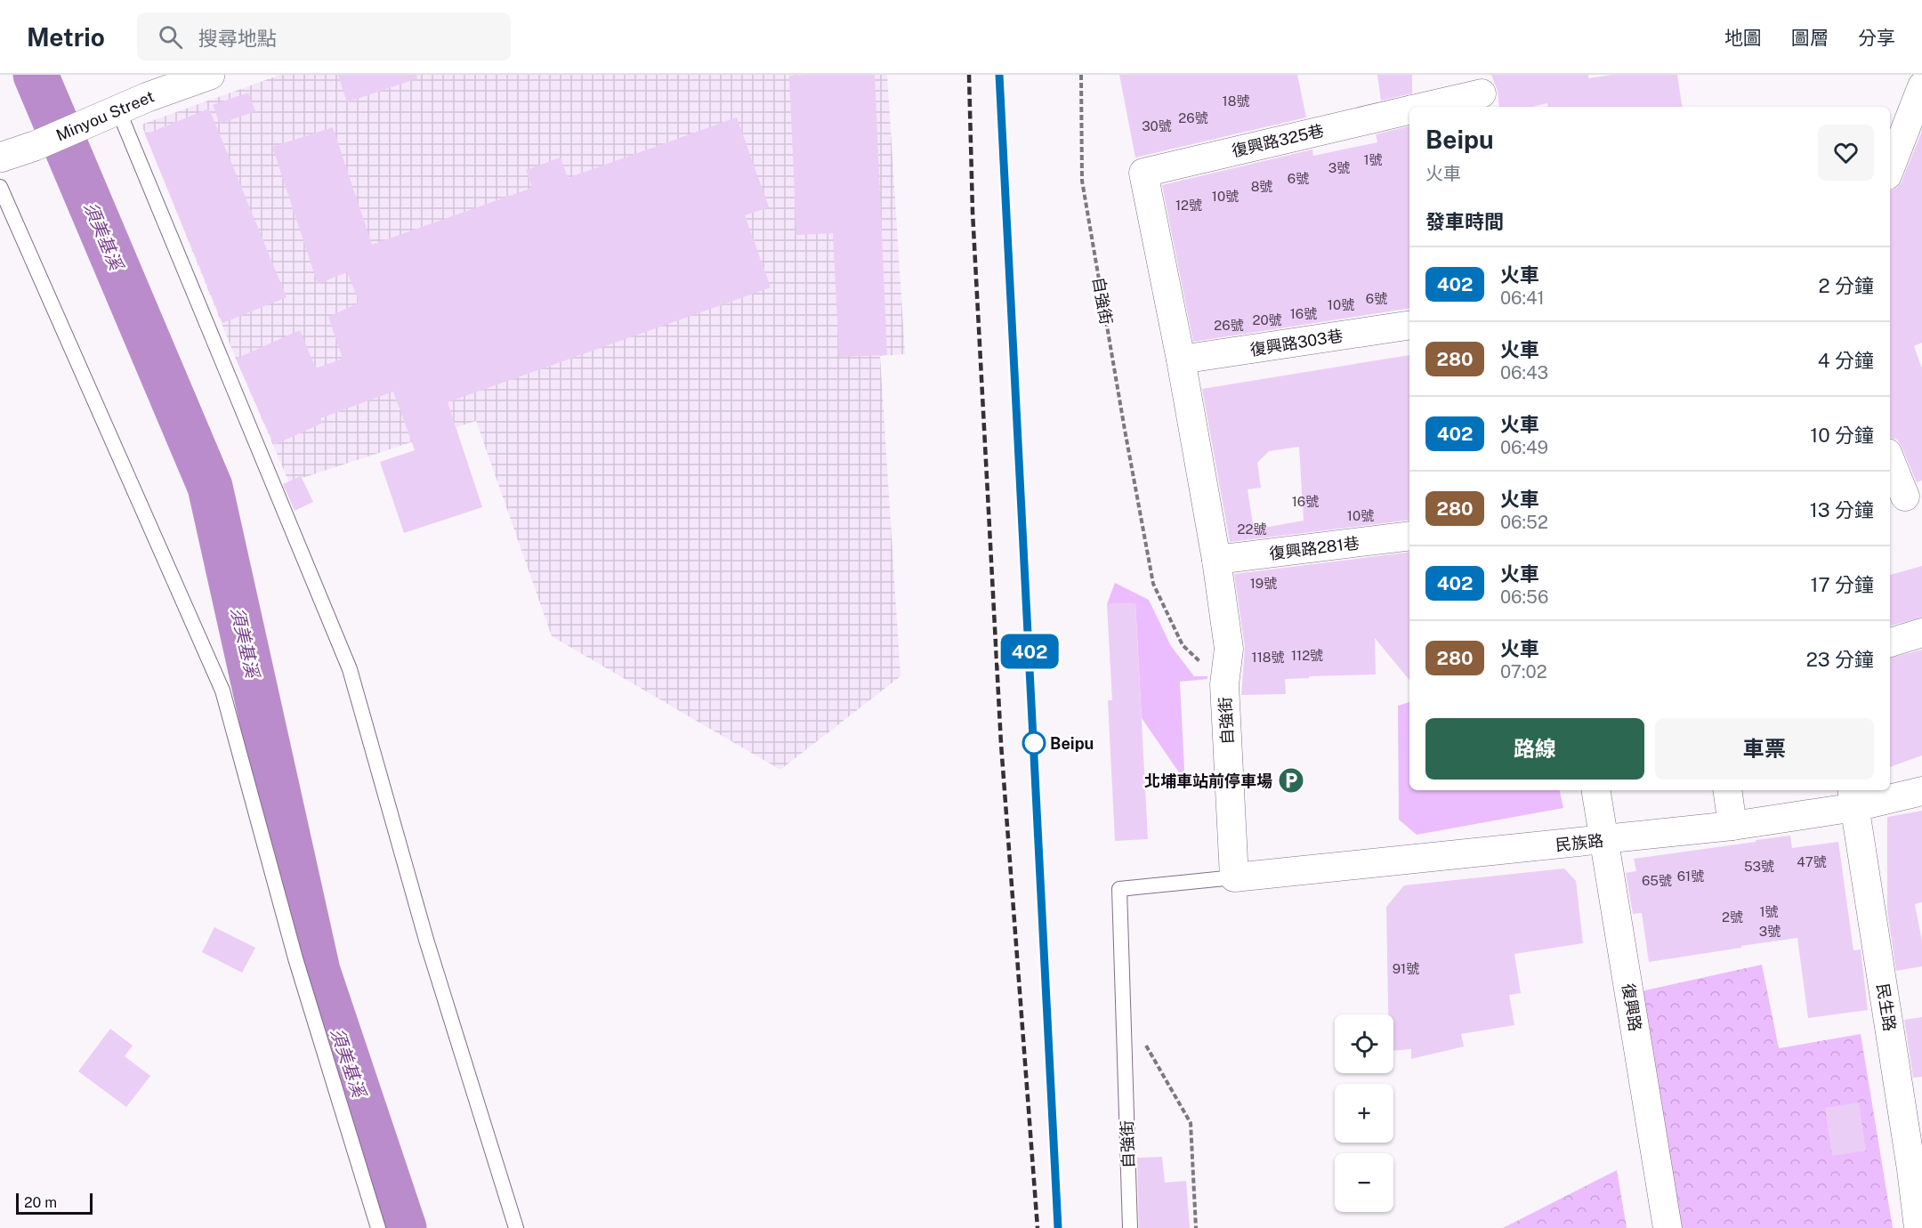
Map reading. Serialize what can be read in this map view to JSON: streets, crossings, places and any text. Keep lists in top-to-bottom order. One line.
{"streets":{"street":["Minyou Street","復興路325巷","自強街","復興路303巷","復興路281巷","民族路","復興路","民生路"]},"crossings":[["復興路325巷","復興路303巷"],["自強街","民族路"],["民族路","復興路"],["民族路","民生路"]],"water":["須美基溪"],"places":{"other":["Beipu"],"parking":["北埔車站前停車場"]},"house_numbers":["18號","26號","30號","1號","3號","6號","8號","10號","12號","6號","10號","16號","20號","26號","16號","10號","22號","19號","112號","118號","47號","53號","61號","65號","1號","2號","3號","91號"],"scale_bar":"20 m","page":{"header":"Metrio","search":"搜尋地點","nav":["地圖","圖層","分享"],"on_map":"402","heading":[["Beipu","火車"],"發車時間"],"list":[{"mark":"402","name":"火車","note":"06:41","value":"2 分鐘"},{"mark":"280","name":"火車","note":"06:43","value":"4 分鐘"},{"mark":"402","name":"火車","note":"06:49","value":"10 分鐘"},{"mark":"280","name":"火車","note":"06:52","value":"13 分鐘"},{"mark":"402","name":"火車","note":"06:56","value":"17 分鐘"},{"mark":"280","name":"火車","note":"07:02","value":"23 分鐘"}],"buttons":["路線","車票"],"map_buttons":["+","−"],"scale":"20 m"}}
